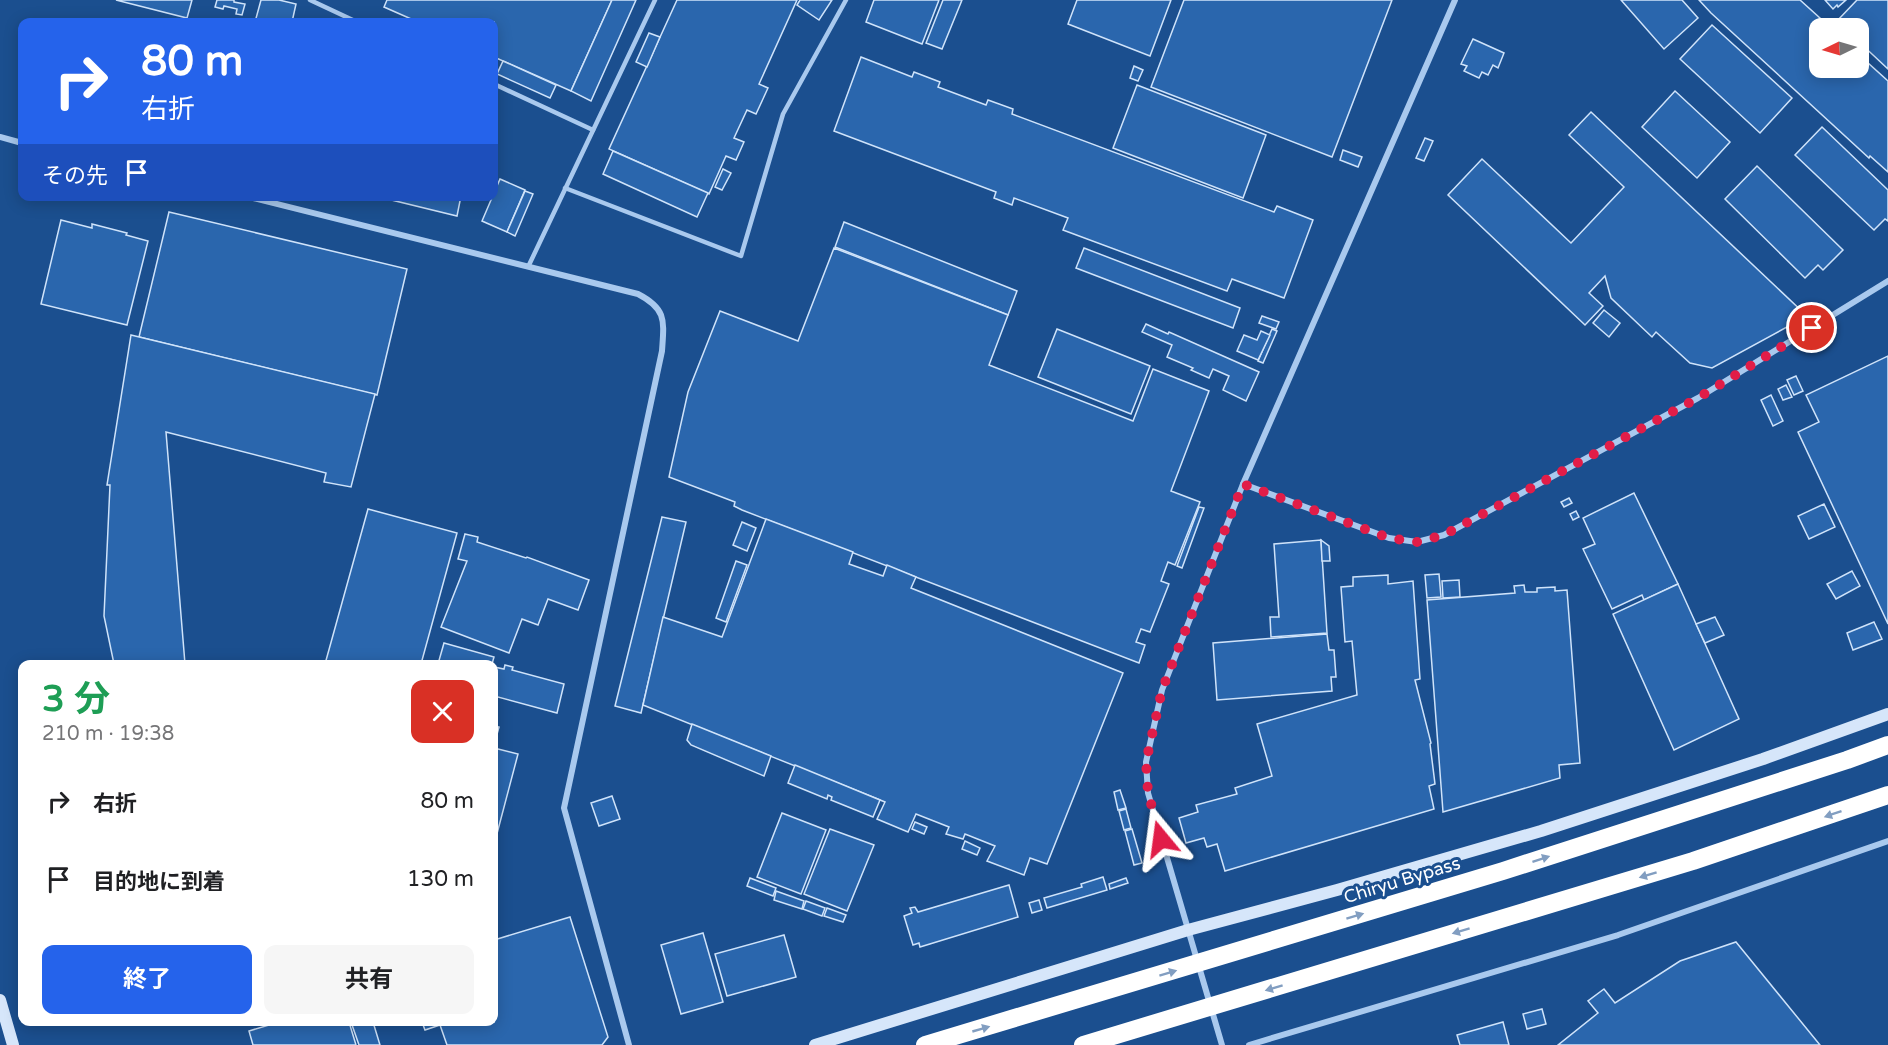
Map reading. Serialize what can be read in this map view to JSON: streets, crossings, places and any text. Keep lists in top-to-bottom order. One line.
{"streets":{"highway":["Chiryu Bypass"]},"north":"left","page":{"turn":["80 m","右折"],"then":"その先","heading":["3 分","210 m · 19:38"],"list":[{"name":"右折","value":"80 m"},{"name":"目的地に到着","value":"130 m"}],"buttons":["終了","共有"]}}
